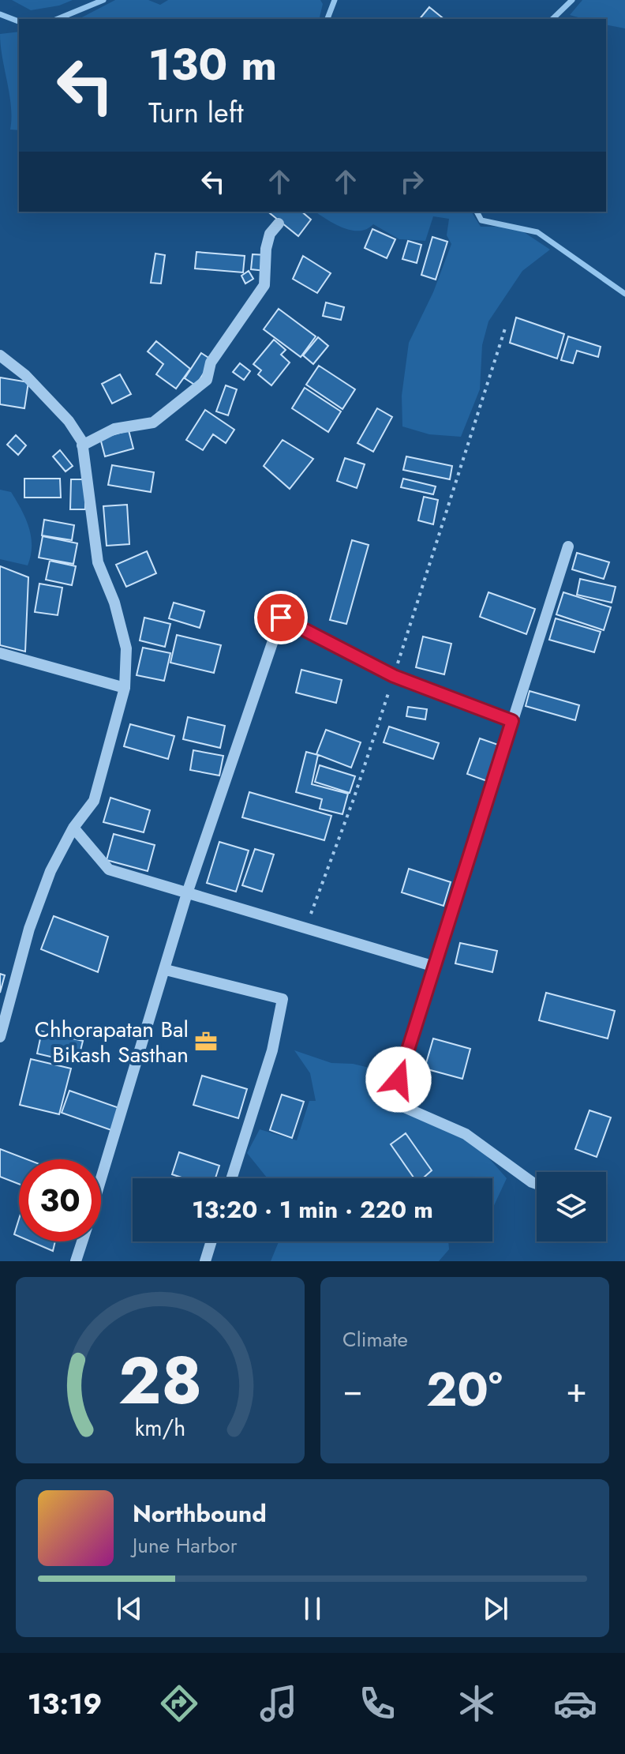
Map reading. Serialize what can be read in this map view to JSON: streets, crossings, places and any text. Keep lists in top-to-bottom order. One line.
{"places":{"office":["Chhorapatan Bal Bikash Sasthan"]},"page":{"turn":["130 m","Turn left"],"limit":"30","trip":"13:20 · 1 min · 220 m","tile":"Climate","heat":["−","20°","+"],"song":["Northbound","June Harbor"],"tabs":"13:19","gauge":["28","km/h"]}}
